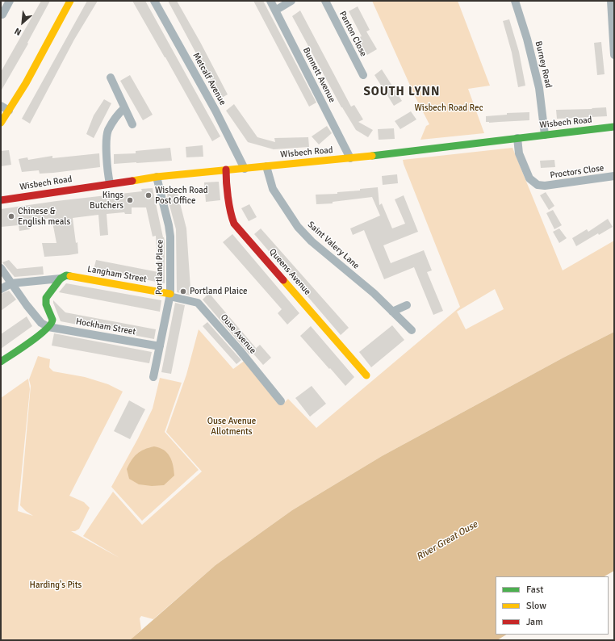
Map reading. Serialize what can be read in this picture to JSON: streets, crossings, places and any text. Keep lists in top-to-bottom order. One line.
{"streets":{"street":["Panton Close","Burney Road","Bunnett Avenue","Metcalf Avenue","Wisbech Road","Proctors Close","Saint Valery Lane","Portland Place","Queens Avenue","Langham Street","Hockham Street","Ouse Avenue"]},"crossings":[["Burney Road","Wisbech Road"],["Bunnett Avenue","Wisbech Road"],["Metcalf Avenue","Wisbech Road"],["Wisbech Road","Proctors Close"],["Wisbech Road","Saint Valery Lane"],["Wisbech Road","Portland Place"],["Wisbech Road","Queens Avenue"],["Portland Place","Langham Street"],["Portland Place","Hockham Street"],["Portland Place","Ouse Avenue"],["Langham Street","Ouse Avenue"]],"districts":["SOUTH LYNN"],"water":["River Great Ouse"],"parks":["Wisbech Road Rec","Ouse Avenue Allotments","Harding's Pits"],"places":["Wisbech Road Post Office","Kings Butchers","Chinese & English meals","Portland Plaice"],"legend":["Fast","Slow","Jam"],"north":"bottom left"}
